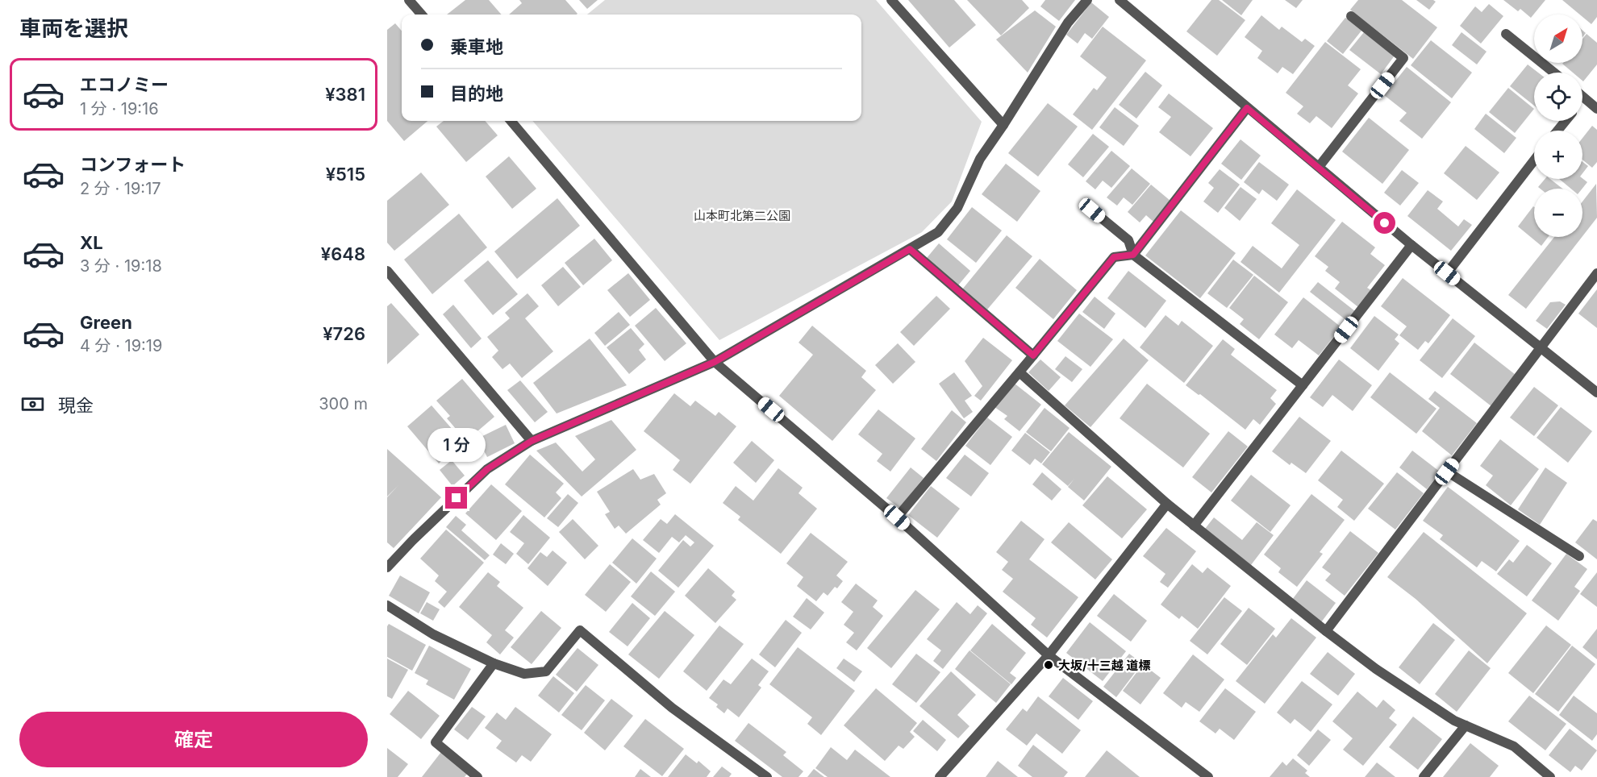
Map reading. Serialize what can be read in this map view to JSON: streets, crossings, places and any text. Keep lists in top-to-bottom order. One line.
{"parks":["山本町北第二公園"],"places":["大坂/十三越 道標"],"north":"top right","page":{"heading":"車両を選択","map_buttons":["+","−"],"banner":["乗車地","目的地"],"list":[{"name":"エコノミー","note":"1 分 · 19:16","value":"¥381"},{"name":"コンフォート","note":"2 分 · 19:17","value":"¥515"},{"name":"XL","note":"3 分 · 19:18","value":"¥648"},{"name":"Green","note":"4 分 · 19:19","value":"¥726"}],"pay":["現金","300 m"],"bubble":"1 分","buttons":"確定"}}
